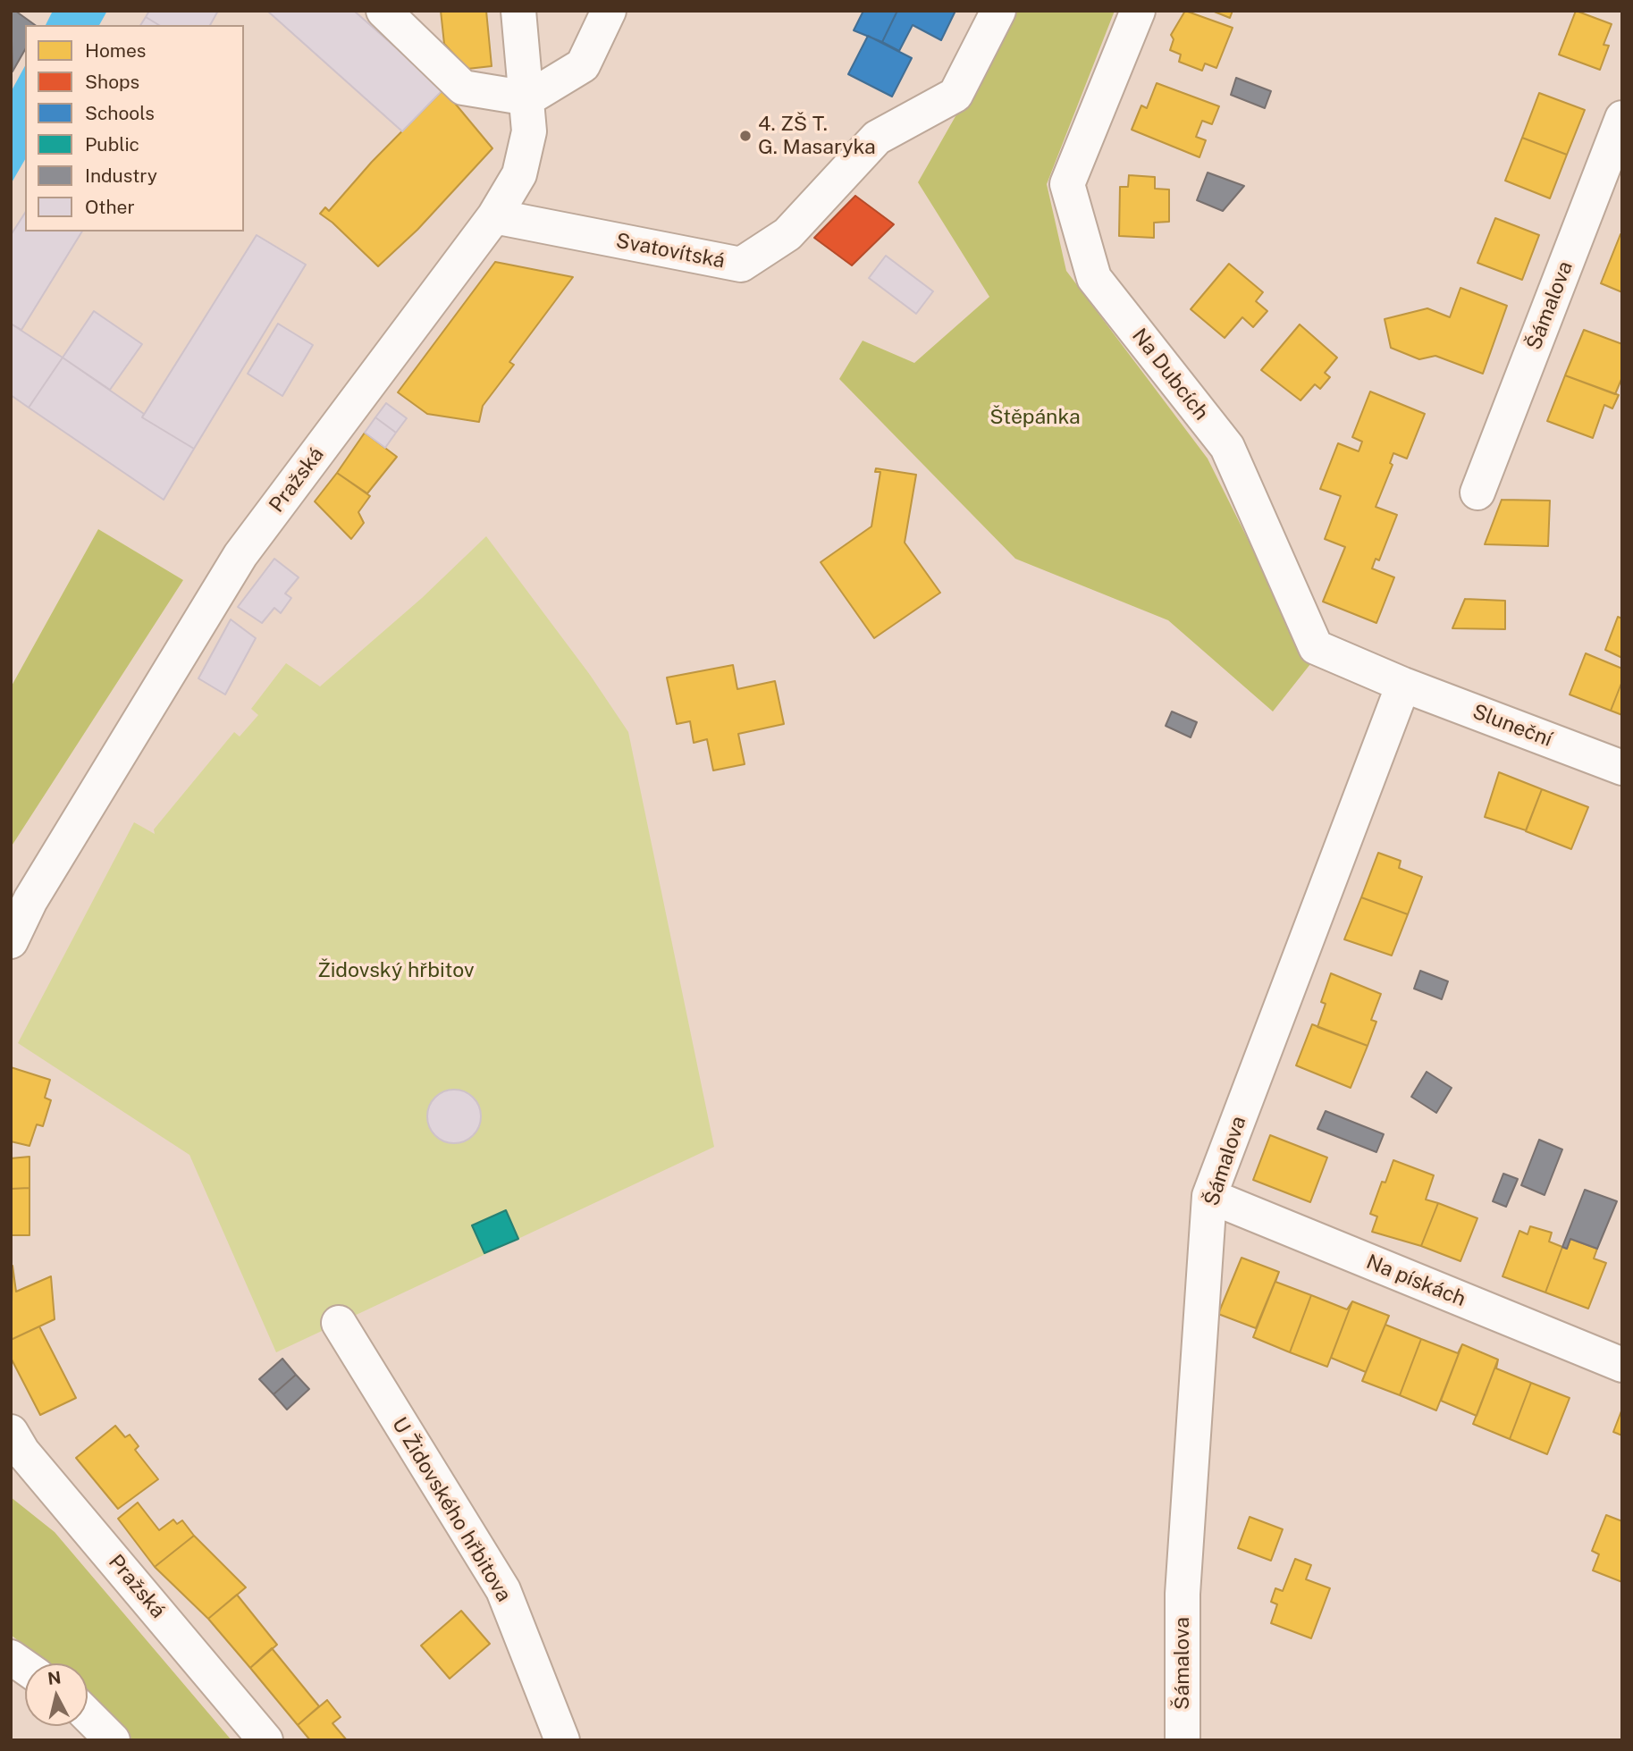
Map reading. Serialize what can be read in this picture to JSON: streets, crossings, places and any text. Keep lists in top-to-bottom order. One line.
{"streets":{"street":["Svatovítská","Šámalova","Na Dubcích","Pražská","Sluneční","Na pískách","U Židovského hřbitova"]},"crossings":[["Svatovítská","Pražská"],["Šámalova","Na Dubcích"],["Šámalova","Sluneční"],["Šámalova","Na pískách"],["Na Dubcích","Sluneční"]],"parks":["Štěpánka","Židovský hřbitov"],"places":["4. ZŠ T. G. Masaryka"],"legend":["Homes","Shops","Schools","Public","Industry","Other"],"north":"top"}
